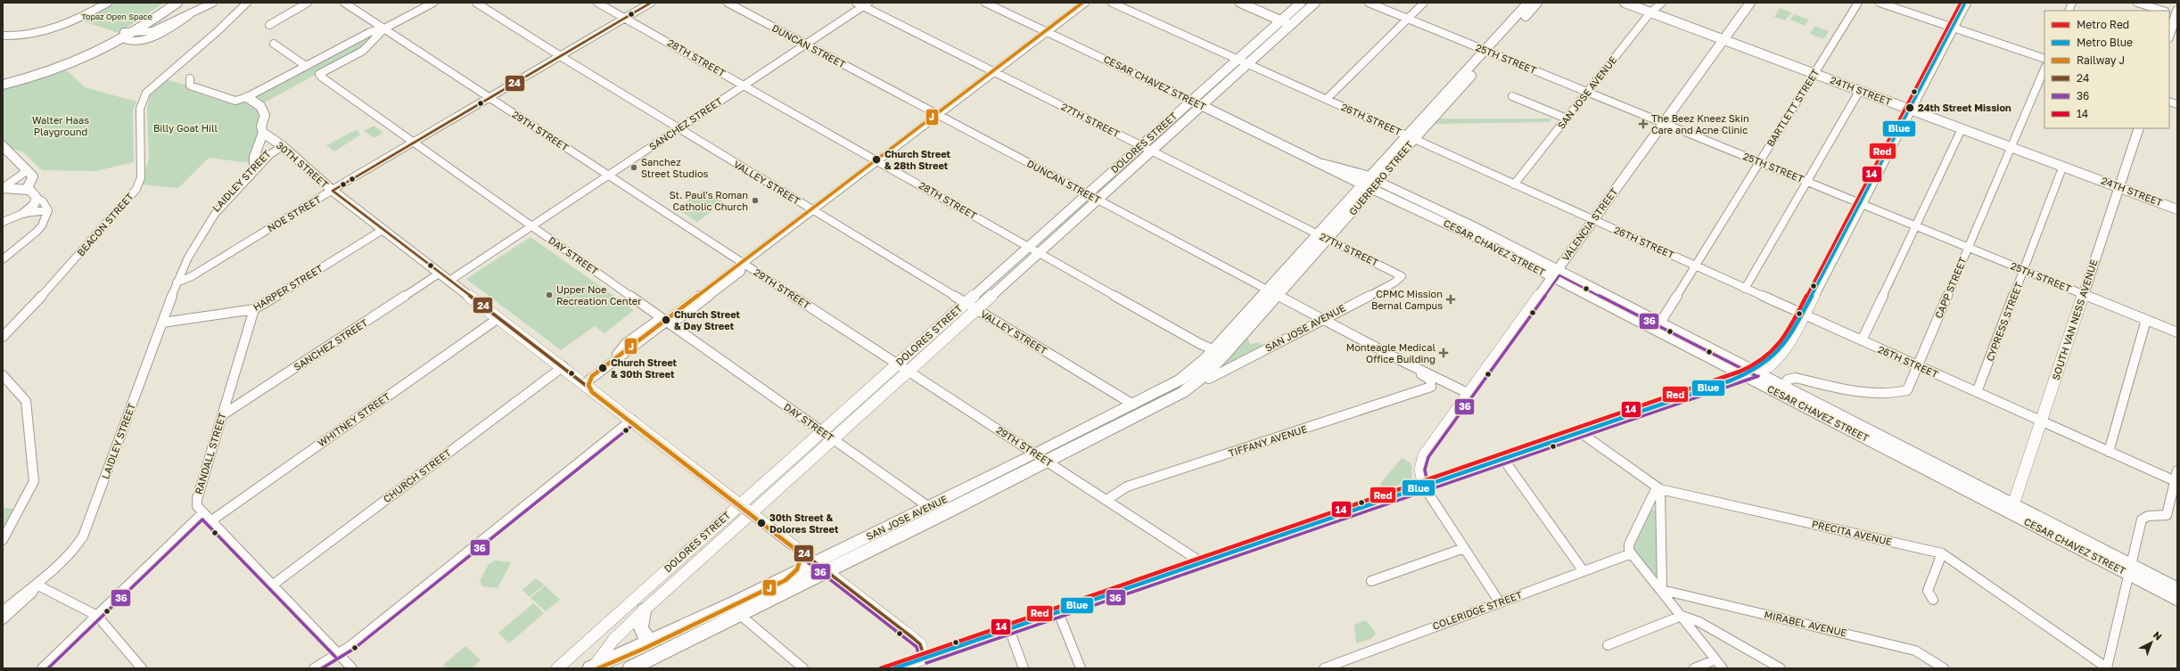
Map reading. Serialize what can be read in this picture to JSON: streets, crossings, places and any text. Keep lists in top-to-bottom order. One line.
{"streets":{"main road":["CESAR CHAVEZ STREET","24TH STREET","SAN JOSE AVENUE","DOLORES STREET","30TH STREET","GUERRERO STREET","VALENCIA STREET","SOUTH VAN NESS AVENUE"],"street":["DUNCAN STREET","28TH STREET","25TH STREET","BARTLETT STREET","26TH STREET","27TH STREET","SANCHEZ STREET","29TH STREET","LAIDLEY STREET","VALLEY STREET","NOE STREET","BEACON STREET","DAY STREET","HARPER STREET","CAPP STREET","CYPRESS STREET","WHITNEY STREET","TIFFANY AVENUE","RANDALL STREET","CHURCH STREET","PRECITA AVENUE","COLERIDGE STREET","MIRABEL AVENUE"]},"crossings":[["DUNCAN STREET","SAN JOSE AVENUE"],["DUNCAN STREET","SANCHEZ STREET"],["DUNCAN STREET","DOLORES STREET"],["DUNCAN STREET","GUERRERO STREET"],["DUNCAN STREET","VALENCIA STREET"],["DUNCAN STREET","TIFFANY AVENUE"],["28TH STREET","SAN JOSE AVENUE"],["28TH STREET","SANCHEZ STREET"],["28TH STREET","DOLORES STREET"],["28TH STREET","GUERRERO STREET"],["28TH STREET","NOE STREET"],["25TH STREET","SAN JOSE AVENUE"],["25TH STREET","BARTLETT STREET"],["25TH STREET","GUERRERO STREET"],["25TH STREET","VALENCIA STREET"],["25TH STREET","CAPP STREET"],["25TH STREET","SOUTH VAN NESS AVENUE"],["25TH STREET","CYPRESS STREET"],["CESAR CHAVEZ STREET","BARTLETT STREET"],["CESAR CHAVEZ STREET","DOLORES STREET"],["CESAR CHAVEZ STREET","GUERRERO STREET"],["CESAR CHAVEZ STREET","VALENCIA STREET"],["CESAR CHAVEZ STREET","CAPP STREET"],["CESAR CHAVEZ STREET","SOUTH VAN NESS AVENUE"],["24TH STREET","SAN JOSE AVENUE"],["24TH STREET","BARTLETT STREET"],["24TH STREET","VALENCIA STREET"],["24TH STREET","CAPP STREET"],["24TH STREET","SOUTH VAN NESS AVENUE"],["SAN JOSE AVENUE","26TH STREET"],["SAN JOSE AVENUE","27TH STREET"],["SAN JOSE AVENUE","29TH STREET"],["SAN JOSE AVENUE","DOLORES STREET"],["SAN JOSE AVENUE","30TH STREET"],["SAN JOSE AVENUE","GUERRERO STREET"],["SAN JOSE AVENUE","VALLEY STREET"],["SAN JOSE AVENUE","DAY STREET"],["BARTLETT STREET","26TH STREET"],["26TH STREET","DOLORES STREET"],["26TH STREET","GUERRERO STREET"],["26TH STREET","VALENCIA STREET"],["26TH STREET","CAPP STREET"],["26TH STREET","SOUTH VAN NESS AVENUE"],["26TH STREET","CYPRESS STREET"],["27TH STREET","SANCHEZ STREET"],["27TH STREET","DOLORES STREET"],["27TH STREET","GUERRERO STREET"],["SANCHEZ STREET","29TH STREET"],["SANCHEZ STREET","30TH STREET"],["SANCHEZ STREET","VALLEY STREET"],["SANCHEZ STREET","DAY STREET"],["SANCHEZ STREET","RANDALL STREET"],["29TH STREET","DOLORES STREET"],["29TH STREET","NOE STREET"],["29TH STREET","DAY STREET"],["29TH STREET","TIFFANY AVENUE"],["DOLORES STREET","30TH STREET"],["DOLORES STREET","VALLEY STREET"],["DOLORES STREET","DAY STREET"],["30TH STREET","LAIDLEY STREET"],["30TH STREET","NOE STREET"],["30TH STREET","HARPER STREET"],["30TH STREET","WHITNEY STREET"],["30TH STREET","CHURCH STREET"],["LAIDLEY STREET","NOE STREET"],["LAIDLEY STREET","HARPER STREET"],["VALLEY STREET","NOE STREET"],["NOE STREET","DAY STREET"],["HARPER STREET","RANDALL STREET"],["WHITNEY STREET","RANDALL STREET"],["RANDALL STREET","CHURCH STREET"]],"parks":["Topaz Open Space","Walter Haas Playground","Billy Goat Hill"],"places":{"other":["24th Street Mission","Church Street & 28th Street","Sanchez Street Studios","St. Paul's Roman Catholic Church","Upper Noe Recreation Center","Church Street & Day Street","Church Street & 30th Street","30th Street & Dolores Street"],"health":["The Beez Kneez Skin Care and Acne Clinic","CPMC Mission Bernal Campus","Monteagle Medical Office Building"]},"lines":["metro line Red","rail line J","transit line 24","transit line 14","metro line Blue","transit line 36"],"legend":["Metro Red","Metro Blue","Railway J","24","36","14"],"north":"top right"}
